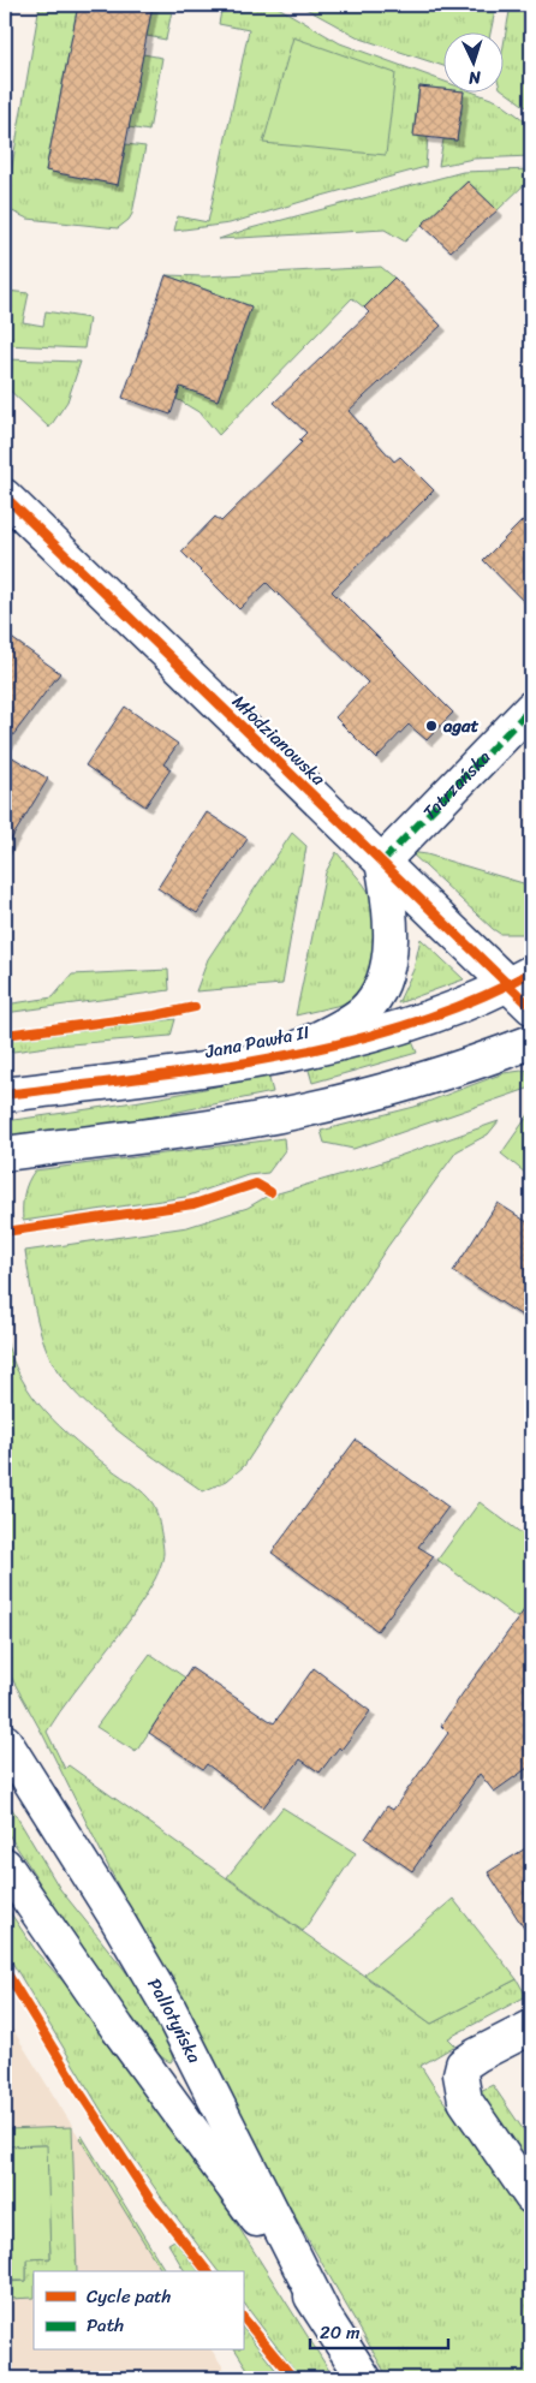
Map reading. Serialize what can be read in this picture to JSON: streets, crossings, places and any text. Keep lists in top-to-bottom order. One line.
{"streets":{"street":["Młodzianowska","Tatrzańska","Jana Pawła II","Pallotyńska"]},"crossings":[["Młodzianowska","Tatrzańska"],["Młodzianowska","Jana Pawła II"],["Tatrzańska","Jana Pawła II"]],"places":["agat"],"legend":["Cycle path","Path"],"scale_bar":"20 m","north":"bottom"}
